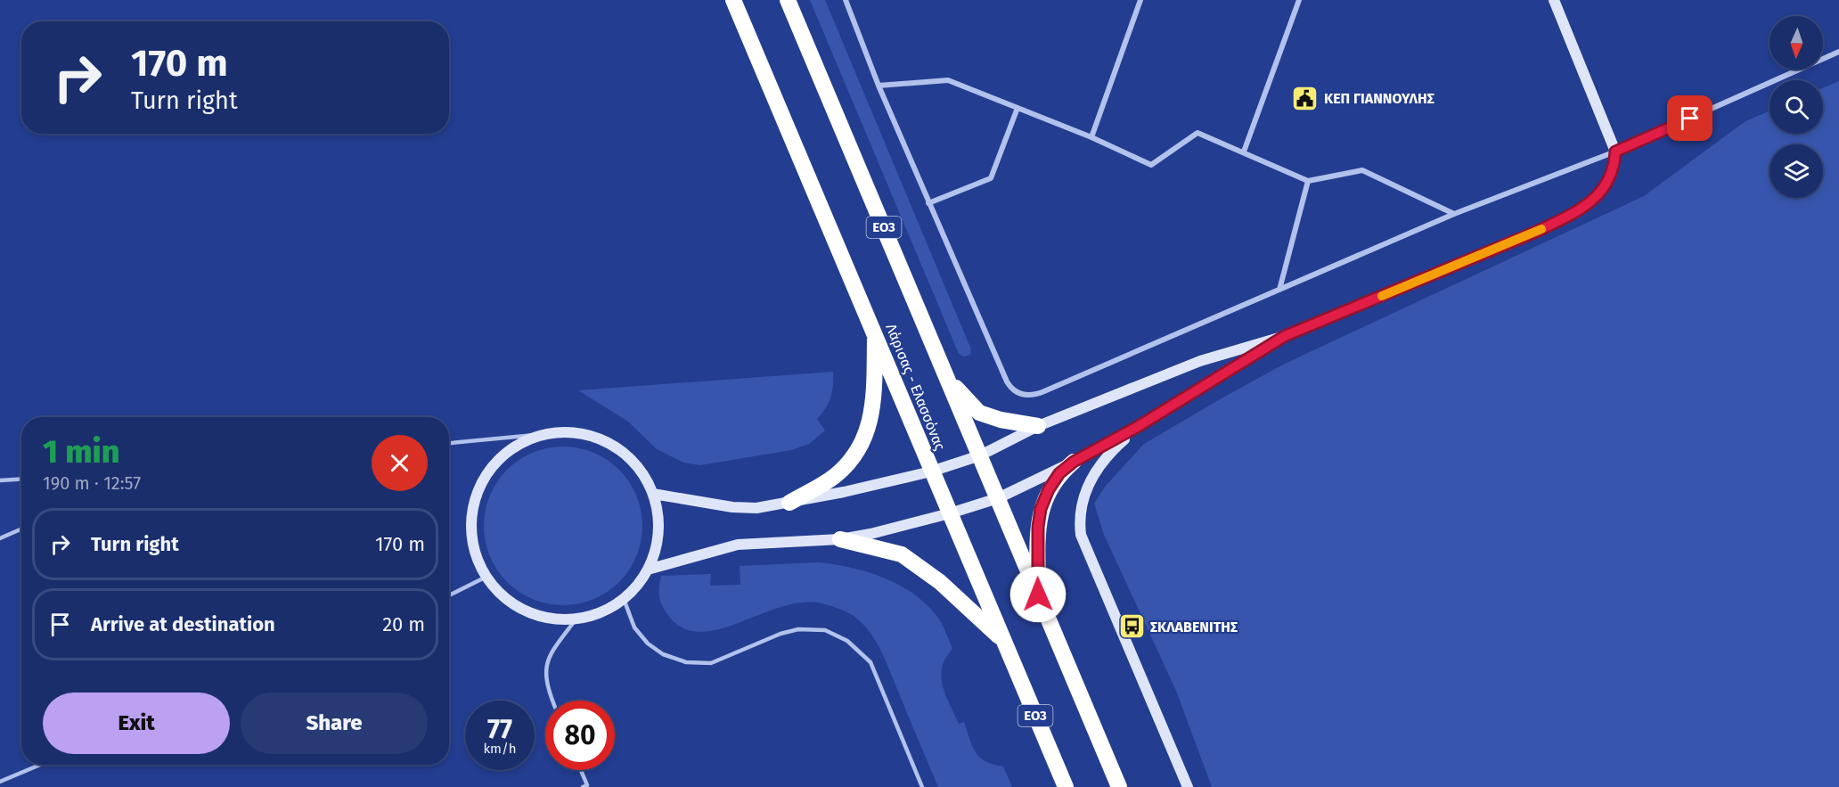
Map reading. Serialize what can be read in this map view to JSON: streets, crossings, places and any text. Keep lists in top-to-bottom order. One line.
{"streets":{"highway":["ΕΟ3","Λάρισας - Ελασσόνας"]},"places":{"public building":["ΚΕΠ ΓΙΑΝΝΟΥΛΗΣ"],"bus stop":["ΣΚΛΑΒΕΝΙΤΗΣ"]},"north":"bottom","page":{"turn":["170 m","Turn right"],"heading":["1 min","190 m · 12:57"],"list":[{"name":"Turn right","value":"170 m"},{"name":"Arrive at destination","value":"20 m"}],"buttons":["Exit","Share"],"speed":"77 km/h","limit":"80"}}
